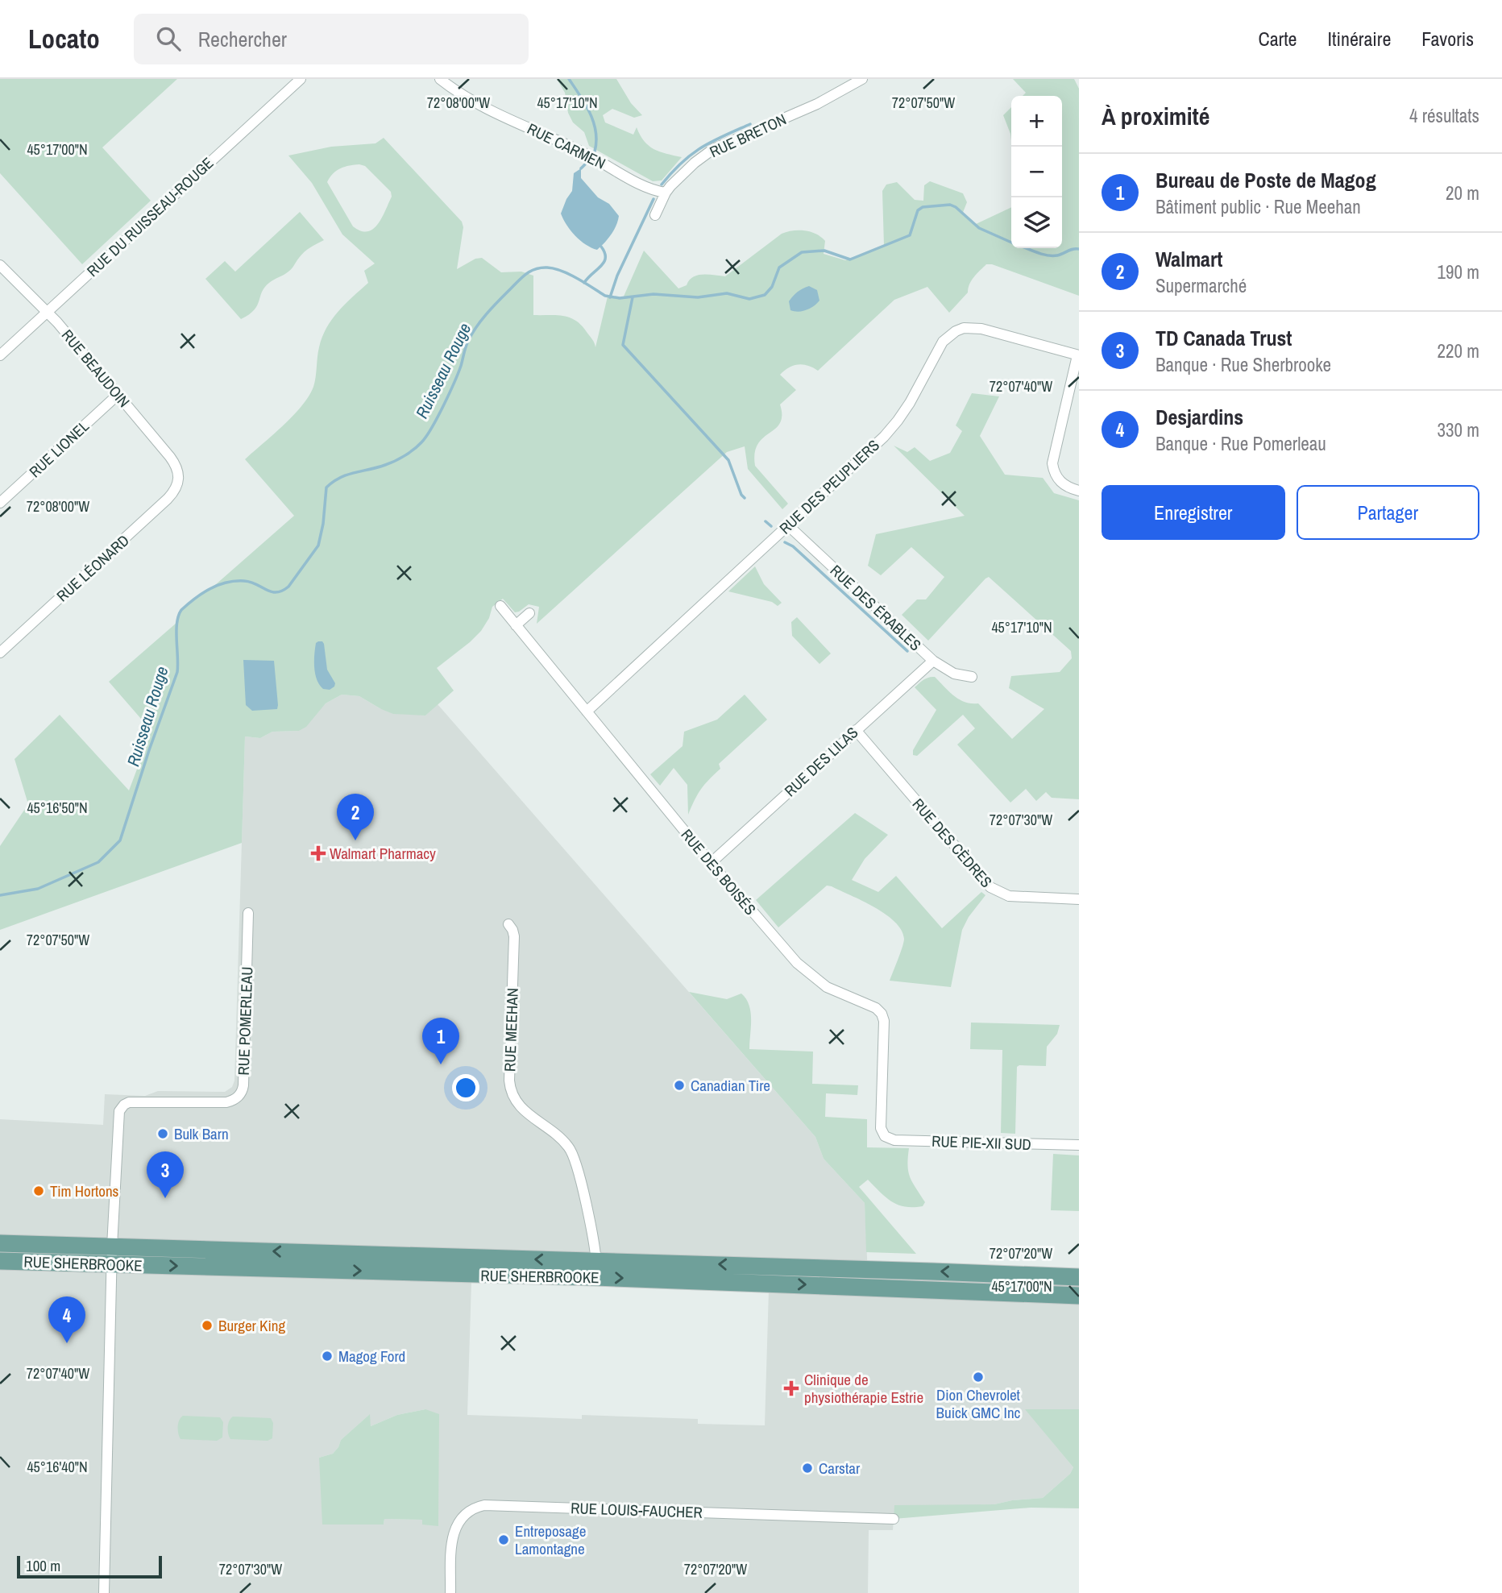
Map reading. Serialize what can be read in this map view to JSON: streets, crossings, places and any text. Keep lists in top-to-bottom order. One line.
{"streets":{"main road":["RUE SHERBROOKE"],"street":["RUE BRETON","RUE CARMEN","RUE DU RUISSEAU-ROUGE","RUE BEAUDOIN","RUE LIONEL","RUE DES PEUPLIERS","RUE LÉONARD","RUE DES ÉRABLES","RUE DES LILAS","RUE DES CÈDRES","RUE DES BOISÉS","RUE POMERLEAU","RUE MEEHAN","RUE PIE-XII SUD","RUE LOUIS-FAUCHER"]},"crossings":[["RUE BRETON","RUE CARMEN"],["RUE DU RUISSEAU-ROUGE","RUE BEAUDOIN"],["RUE BEAUDOIN","RUE LIONEL"],["RUE BEAUDOIN","RUE LÉONARD"],["RUE DES PEUPLIERS","RUE DES ÉRABLES"],["RUE DES PEUPLIERS","RUE DES BOISÉS"],["RUE DES ÉRABLES","RUE DES LILAS"],["RUE DES LILAS","RUE DES CÈDRES"],["RUE DES LILAS","RUE DES BOISÉS"],["RUE DES BOISÉS","RUE PIE-XII SUD"],["RUE POMERLEAU","RUE SHERBROOKE"],["RUE MEEHAN","RUE SHERBROOKE"]],"water":["Ruisseau Rouge"],"places":{"health":["Walmart Pharmacy","Clinique de physiothérapie Estrie"],"other":["Canadian Tire","Bulk Barn","Tim Hortons","Burger King","Magog Ford","Dion Chevrolet Buick GMC Inc","Carstar","Entreposage Lamontagne"]},"scale_bar":"100 m","page":{"header":"Locato","search":"Rechercher","nav":["Carte","Itinéraire","Favoris"],"heading":["À proximité","4 résultats"],"map_buttons":["+","−"],"list":[{"mark":"1","name":"Bureau de Poste de Magog","note":"Bâtiment public · Rue Meehan","value":"20 m"},{"mark":"2","name":"Walmart","note":"Supermarché","value":"190 m"},{"mark":"3","name":"TD Canada Trust","note":"Banque · Rue Sherbrooke","value":"220 m"},{"mark":"4","name":"Desjardins","note":"Banque · Rue Pomerleau","value":"330 m"}],"buttons":["Enregistrer","Partager"],"pins":["2","1","3","4"],"scale":"100 m"},"coordinates":["72°07'50\"W","72°08'00\"W","45°17'10\"N","45°17'00\"N","72°07'40\"W","45°16'50\"N","72°07'30\"W","72°07'20\"W","45°16'40\"N"]}
